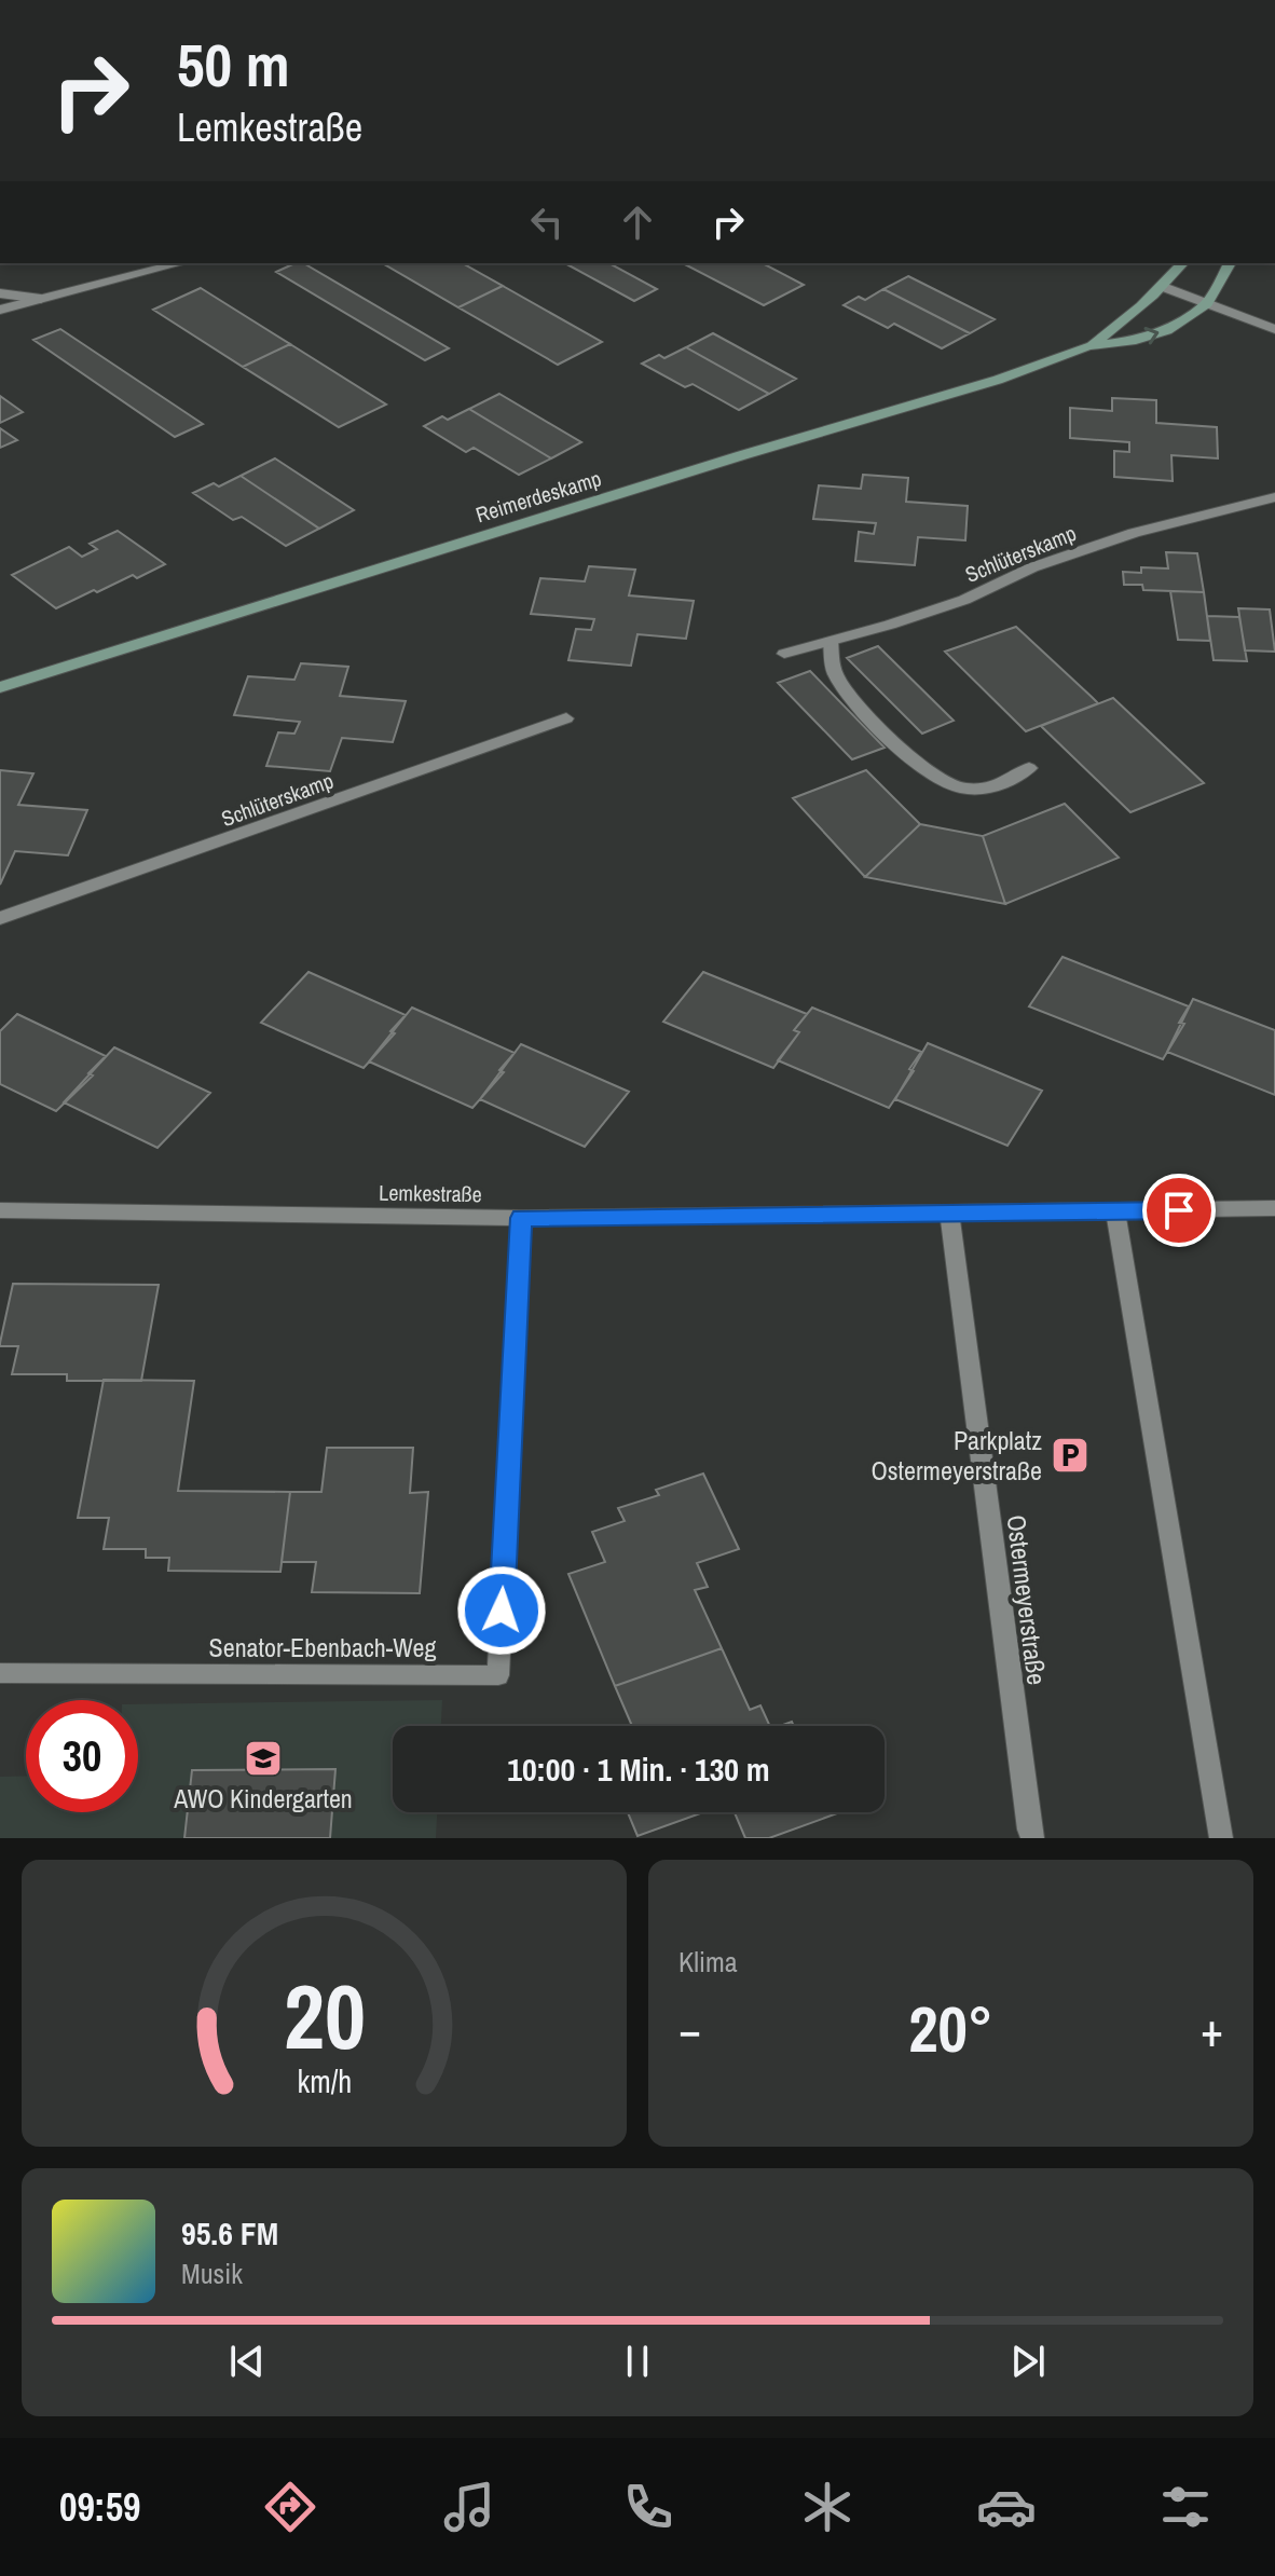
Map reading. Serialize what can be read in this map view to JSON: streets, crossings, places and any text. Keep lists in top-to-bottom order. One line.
{"streets":{"main road":["Reimerdeskamp"],"street":["Schlüterskamp","Lemkestraße","Ostermeyerstraße","Senator-Ebenbach-Weg"]},"crossings":[["Lemkestraße","Ostermeyerstraße"],["Lemkestraße","Senator-Ebenbach-Weg"]],"places":{"parking":["Parkplatz Ostermeyerstraße"],"school or university":["AWO Kindergarten"]},"page":{"turn":["50 m","Lemkestraße"],"limit":"30","trip":"10:00 · 1 Min. · 130 m","tile":"Klima","heat":["−","20°","+"],"song":["95.6 FM","Musik"],"tabs":"09:59","gauge":["20","km/h"]}}
